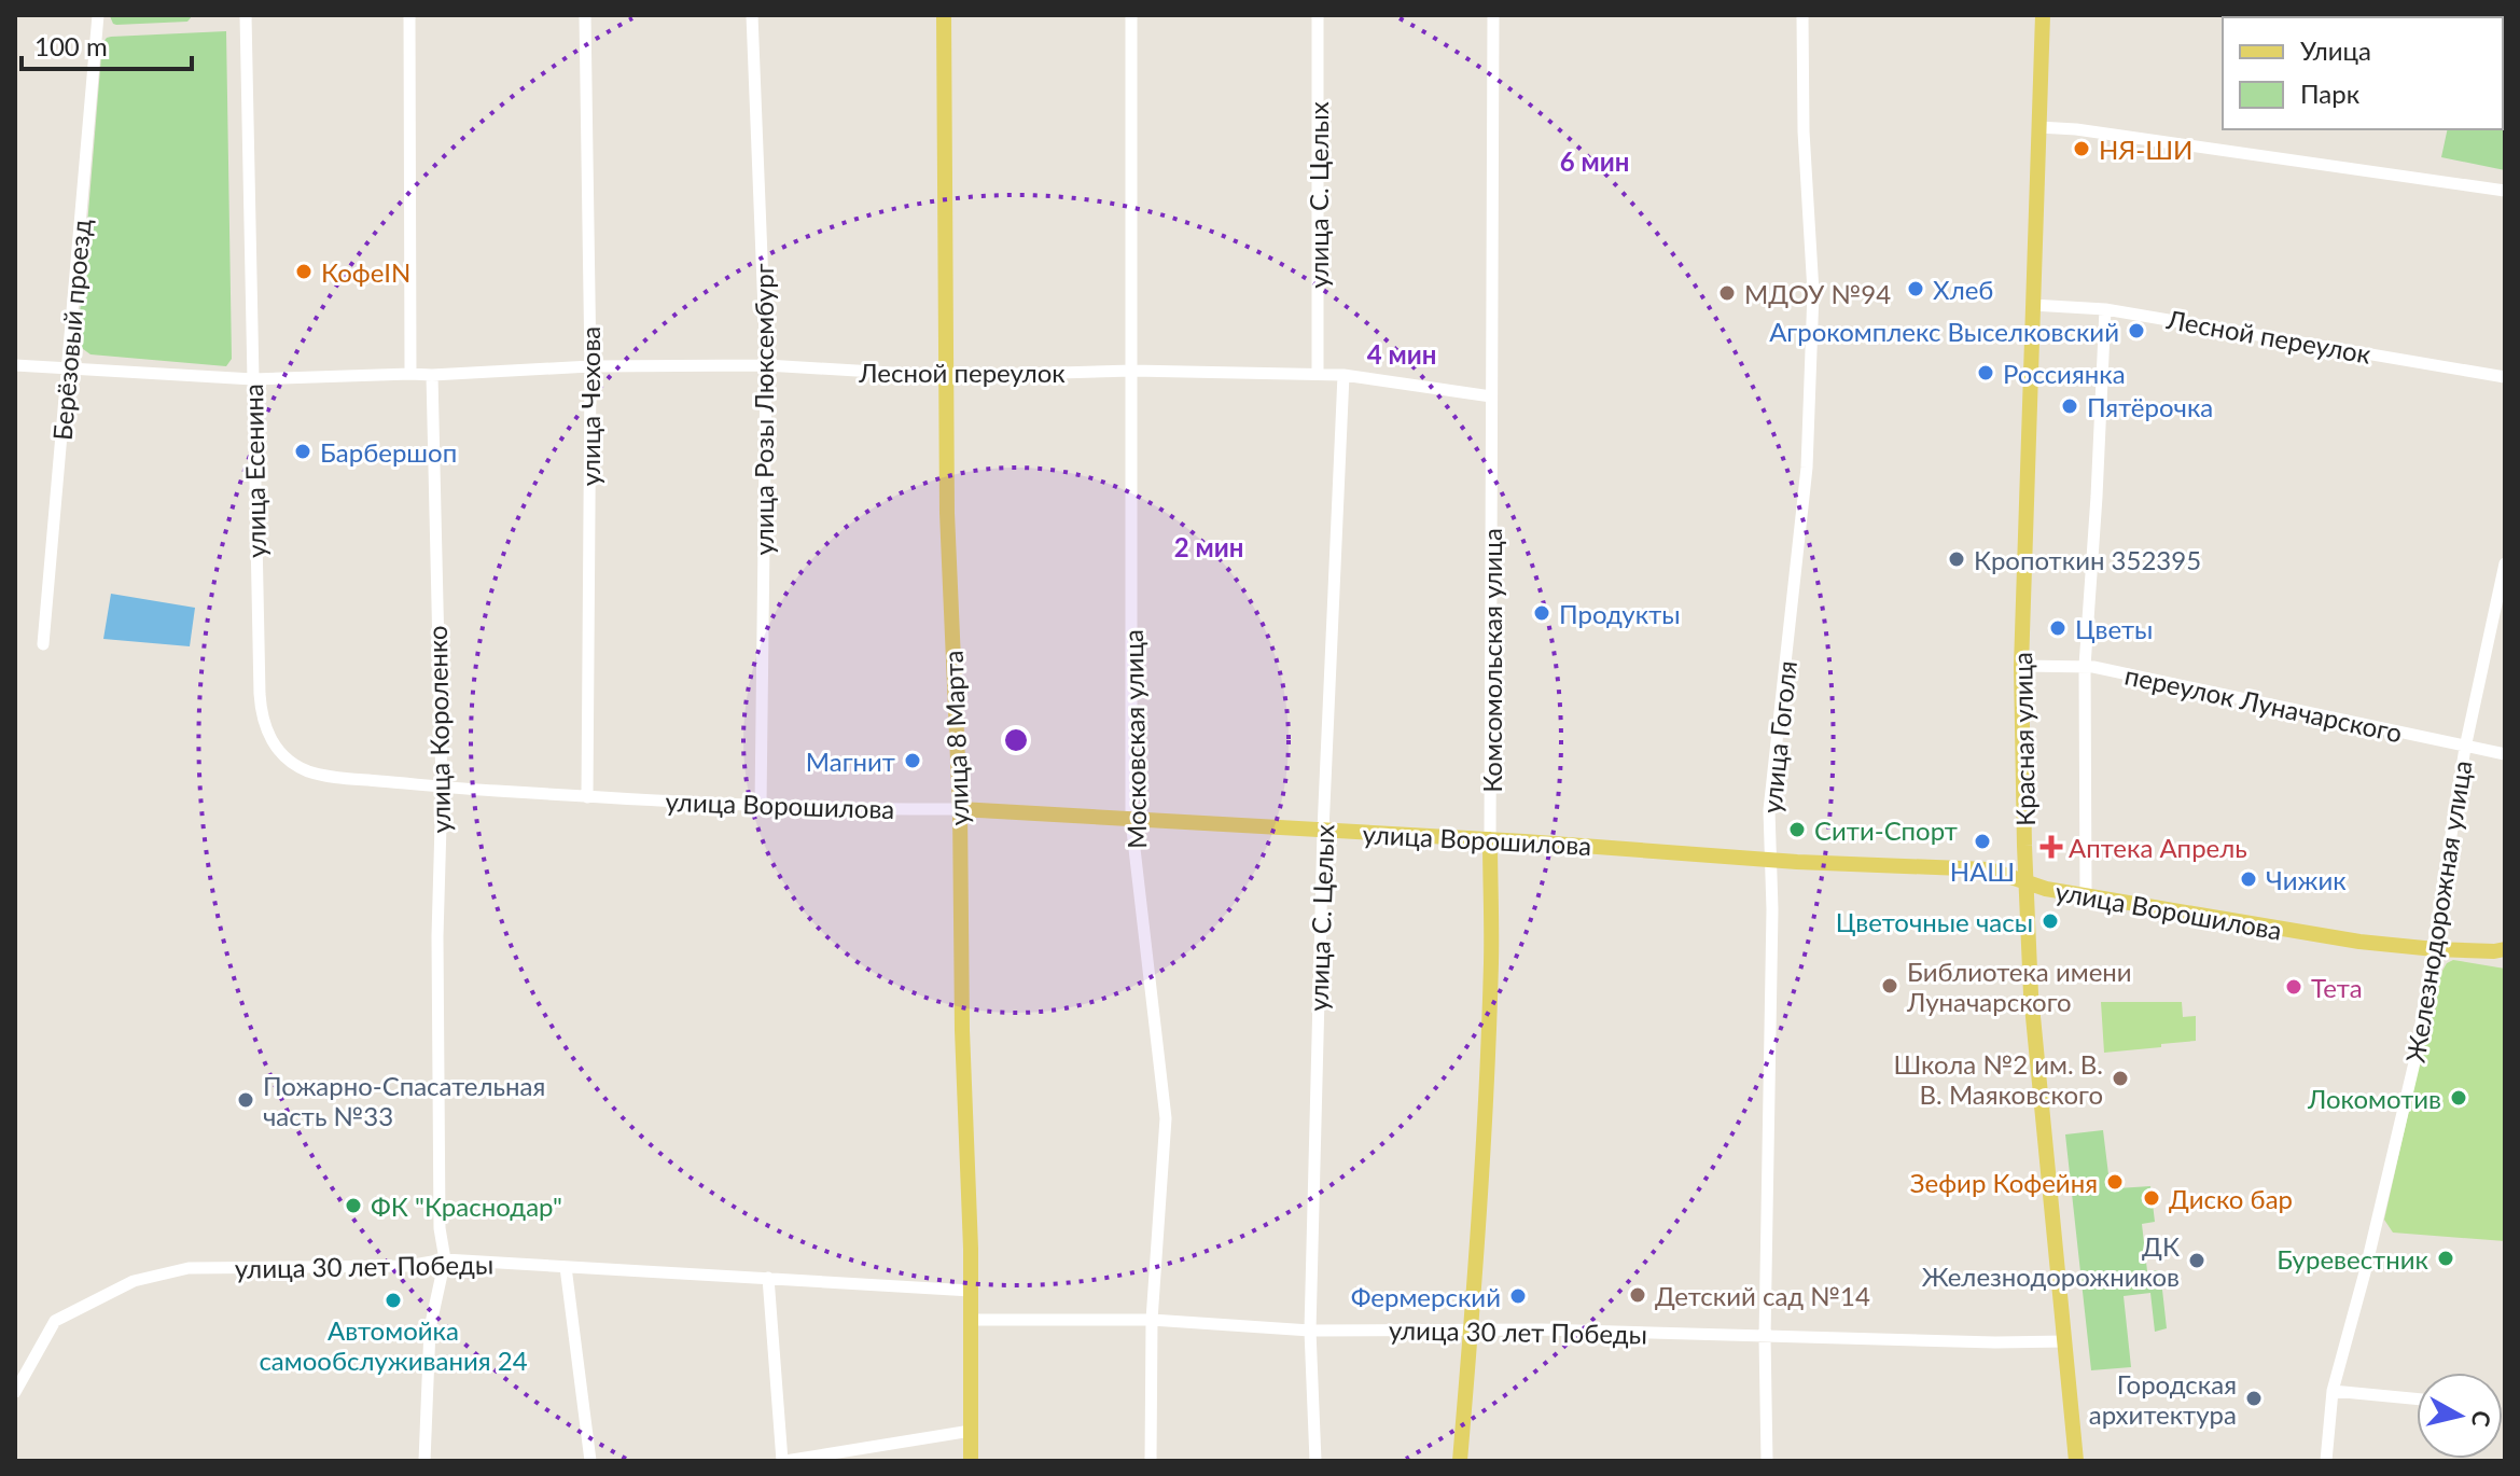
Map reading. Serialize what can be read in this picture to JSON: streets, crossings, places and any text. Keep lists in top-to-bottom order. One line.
{"streets":{"main road":["Комсомольская улица","улица 8 Марта","Красная улица","улица Ворошилова"],"street":["улица С. Целых","Берёзовый проезд","Лесной переулок","улица Чехова","улица Розы Люксембург","улица Есенина","переулок Луначарского","улица Короленко","улица Гоголя","Московская улица","Железнодорожная улица","улица 30 лет Победы"]},"crossings":[["улица С. Целых","Лесной переулок"],["улица С. Целых","улица Ворошилова"],["улица С. Целых","улица 30 лет Победы"],["Лесной переулок","улица Чехова"],["Лесной переулок","улица Розы Люксембург"],["Лесной переулок","Комсомольская улица"],["Лесной переулок","улица Короленко"],["Лесной переулок","улица 8 Марта"],["Лесной переулок","Московская улица"],["Лесной переулок","Красная улица"],["улица Чехова","улица Ворошилова"],["улица Розы Люксембург","улица Ворошилова"],["улица Есенина","улица Короленко"],["улица Есенина","улица Ворошилова"],["Комсомольская улица","улица Ворошилова"],["Комсомольская улица","улица 30 лет Победы"],["переулок Луначарского","Красная улица"],["переулок Луначарского","Железнодорожная улица"],["улица Короленко","улица Ворошилова"],["улица Короленко","улица 30 лет Победы"],["улица Гоголя","улица Ворошилова"],["улица Гоголя","улица 30 лет Победы"],["улица 8 Марта","улица Ворошилова"],["улица 8 Марта","улица 30 лет Победы"],["Московская улица","улица Ворошилова"],["Московская улица","улица 30 лет Победы"],["Красная улица","улица Ворошилова"],["Красная улица","улица 30 лет Победы"],["улица Ворошилова","Железнодорожная улица"]],"places":{"other":["НЯ-ШИ","КофеIN","Хлеб","МДОУ №94","Агрокомплекс Выселковский","Россиянка","Пятёрочка","Барбершоп","Кропоткин 352395","Продукты","Цветы","Магнит","Сити-Спорт","НАШ","Чижик","Цветочные часы","Библиотека имени Луначарского","Тета","Школа №2 им. В. В. Маяковского","Локомотив","Пожарно-Спасательная часть №33","Зефир Кофейня","Диско бар","ФК \"Краснодар\"","Буревестник","ДК Железнодорожников","Детский сад №14","Фермерский","Автомойка самообслуживания 24","Городская архитектура"],"health":["Аптека Апрель"]},"legend":["Улица","Парк"],"scale_bar":"100 m","north":"right","rings":["6 мин","4 мин","2 мин"]}
